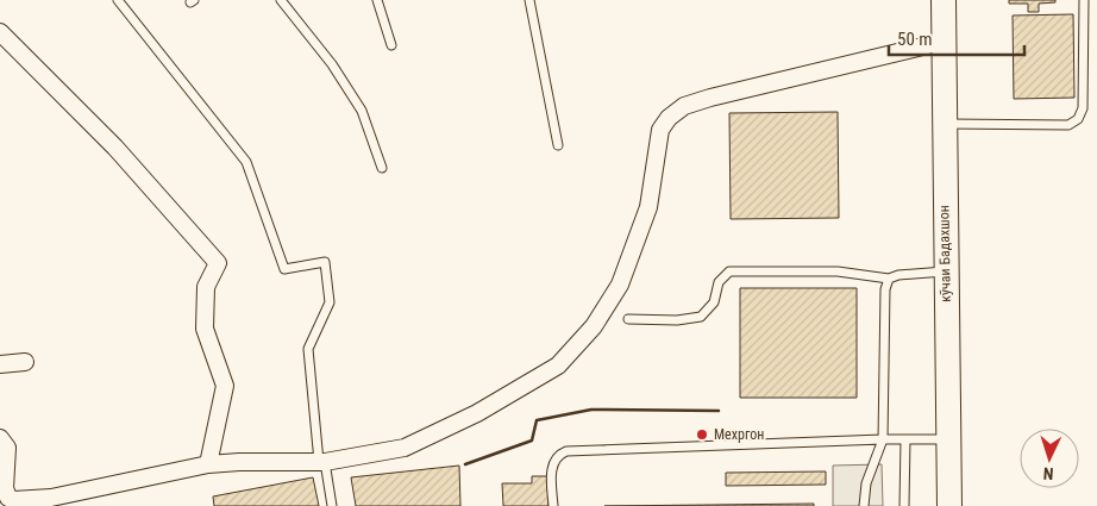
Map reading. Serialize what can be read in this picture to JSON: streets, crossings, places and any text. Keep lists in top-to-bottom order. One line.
{"streets":{"main road":["кӯчаи Бадахшон"]},"places":["Мехргон"],"scale_bar":"50 m","north":"bottom"}
